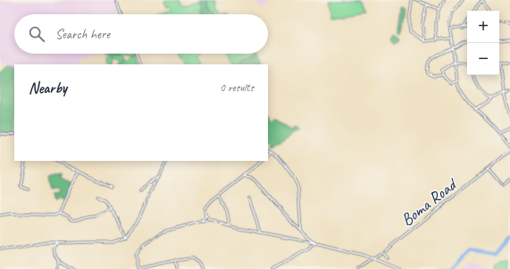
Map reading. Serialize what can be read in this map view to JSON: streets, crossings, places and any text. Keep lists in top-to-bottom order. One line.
{"streets":{"street":["Boma Road"]},"page":{"map_buttons":["+","−"],"search":"Search here","heading":["Nearby","0 results"]}}
